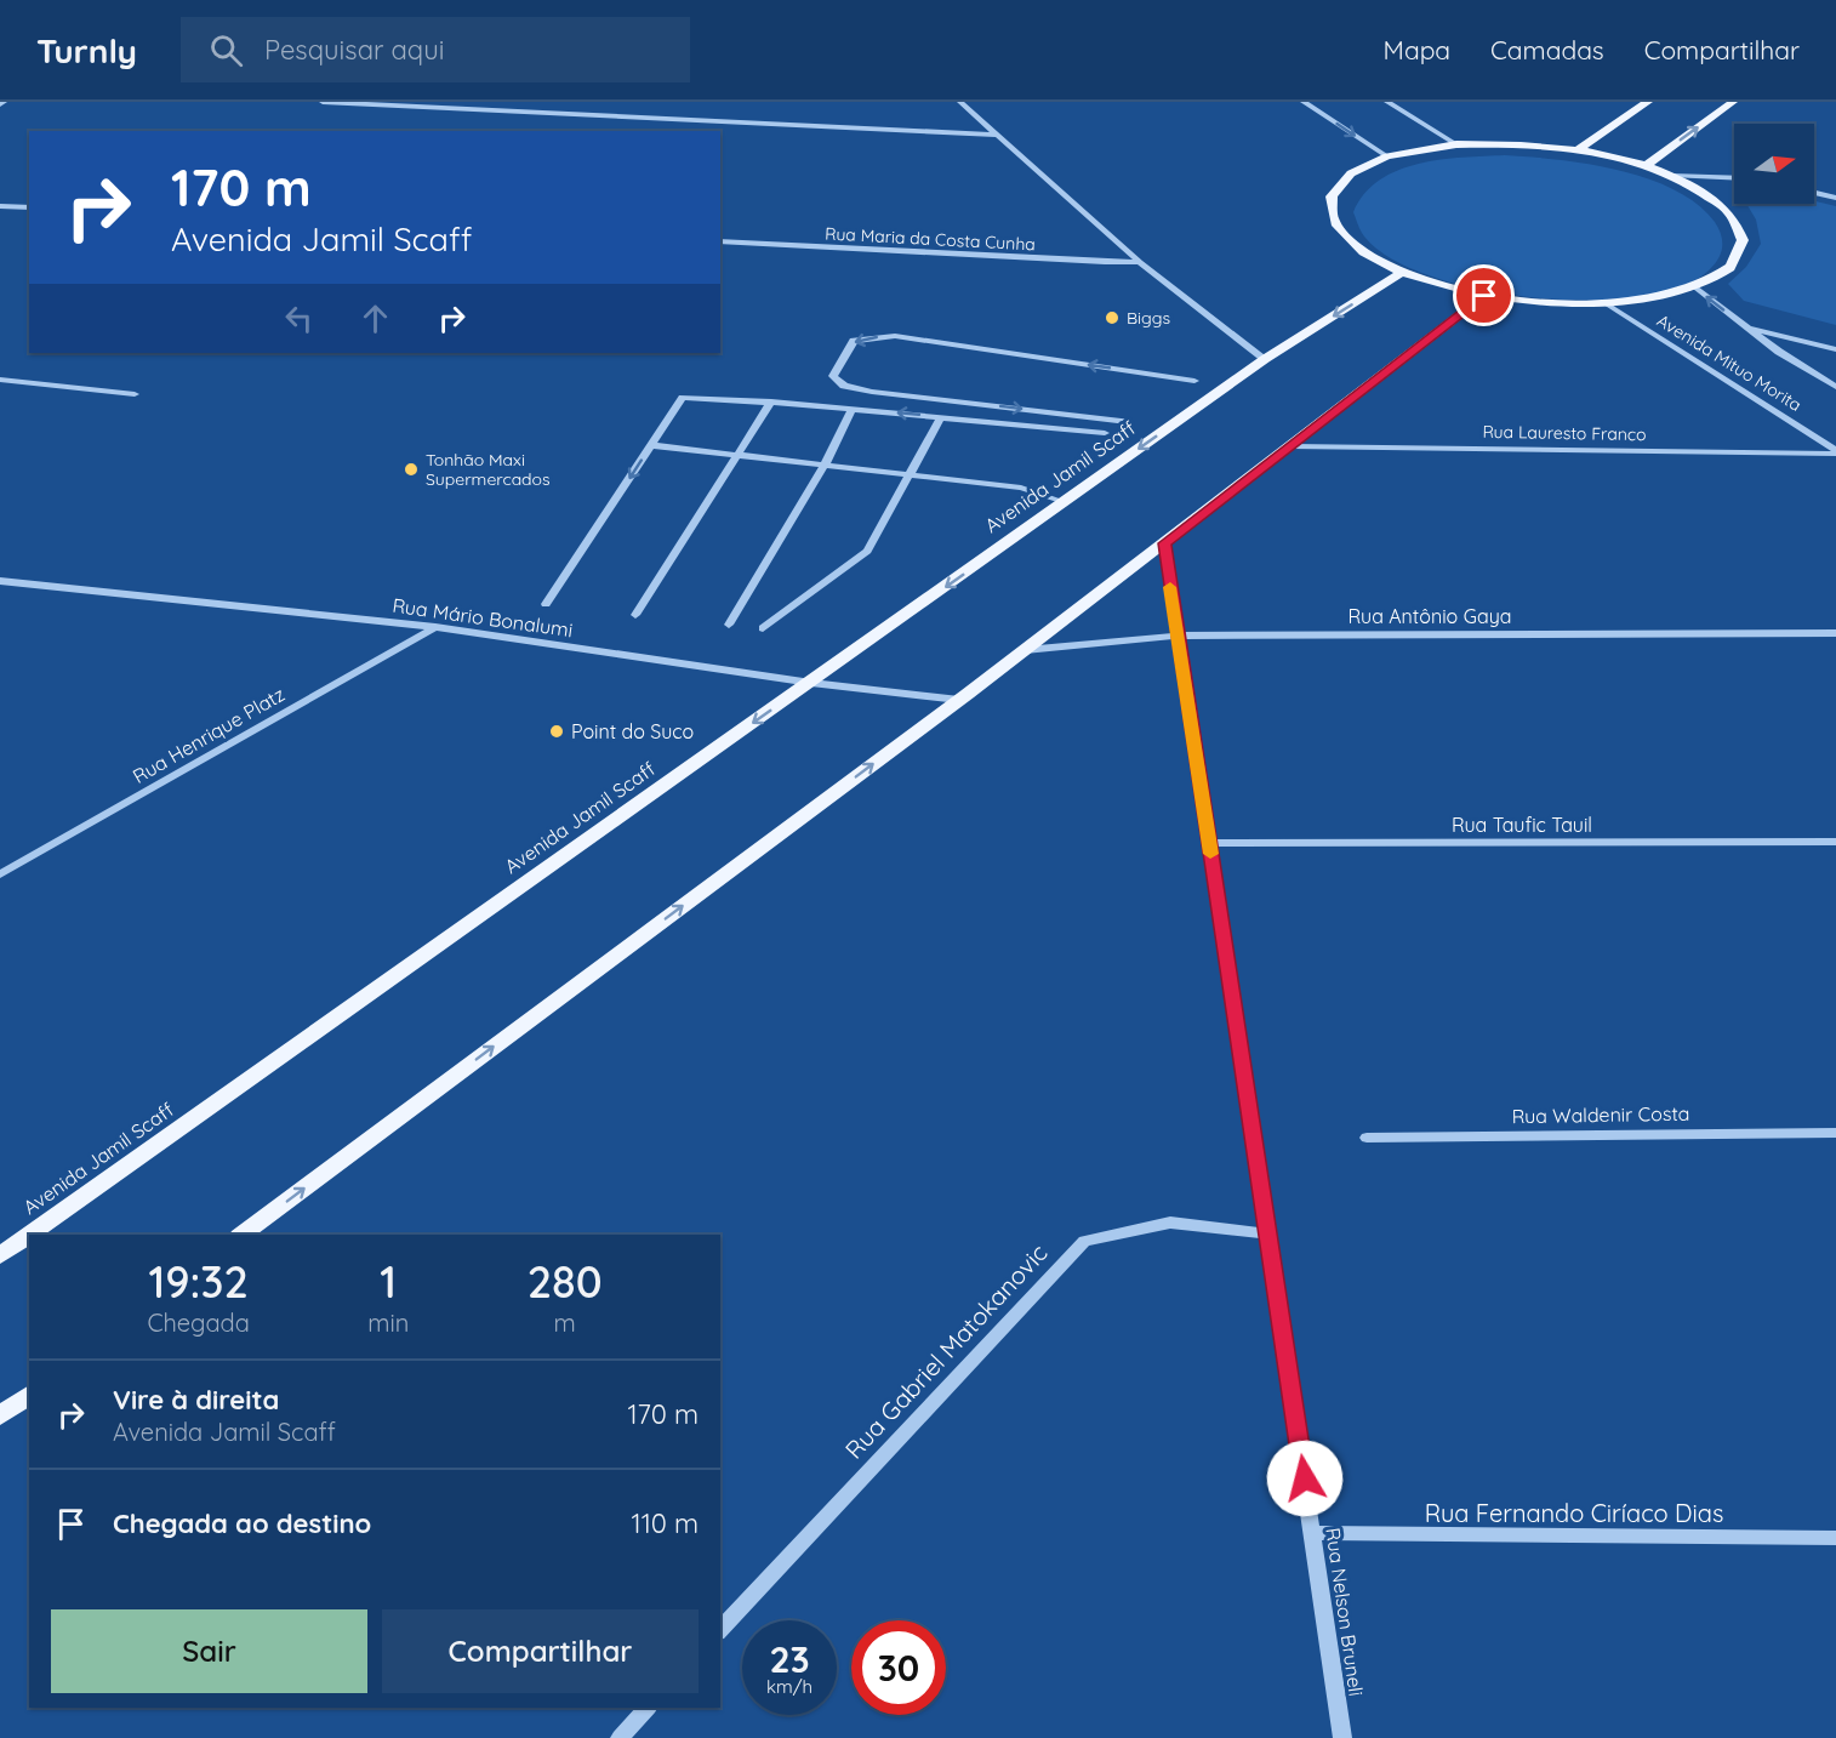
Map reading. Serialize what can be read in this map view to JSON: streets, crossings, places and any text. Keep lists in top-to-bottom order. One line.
{"streets":{"main road":["Avenida Jamil Scaff"],"street":["Rua Maria da Costa Cunha","Avenida Mituo Morita","Rua Lauresto Franco","Rua Antônio Gaya","Rua Mário Bonalumi","Rua Henrique Platz","Rua Taufic Tauil","Rua Waldenir Costa","Rua Gabriel Matokanovic","Rua Fernando Ciríaco Dias","Rua Nelson Bruneli"]},"crossings":[["Avenida Mituo Morita","Rua Lauresto Franco"],["Avenida Jamil Scaff","Rua Mário Bonalumi"],["Rua Antônio Gaya","Rua Nelson Bruneli"],["Rua Mário Bonalumi","Rua Henrique Platz"],["Rua Taufic Tauil","Rua Nelson Bruneli"],["Rua Gabriel Matokanovic","Rua Nelson Bruneli"],["Rua Fernando Ciríaco Dias","Rua Nelson Bruneli"]],"places":["Biggs","Tonhão Maxi Supermercados","Point do Suco"],"north":"right","page":{"header":"Turnly","search":"Pesquisar aqui","nav":["Mapa","Camadas","Compartilhar"],"turn":["170 m","Avenida Jamil Scaff"],"eta":["19:32","Chegada","1","min","280","m"],"list":[{"name":"Vire à direita","note":"Avenida Jamil Scaff","value":"170 m"},{"name":"Chegada ao destino","value":"110 m"}],"buttons":["Sair","Compartilhar"],"speed":"23 km/h","limit":"30"}}
